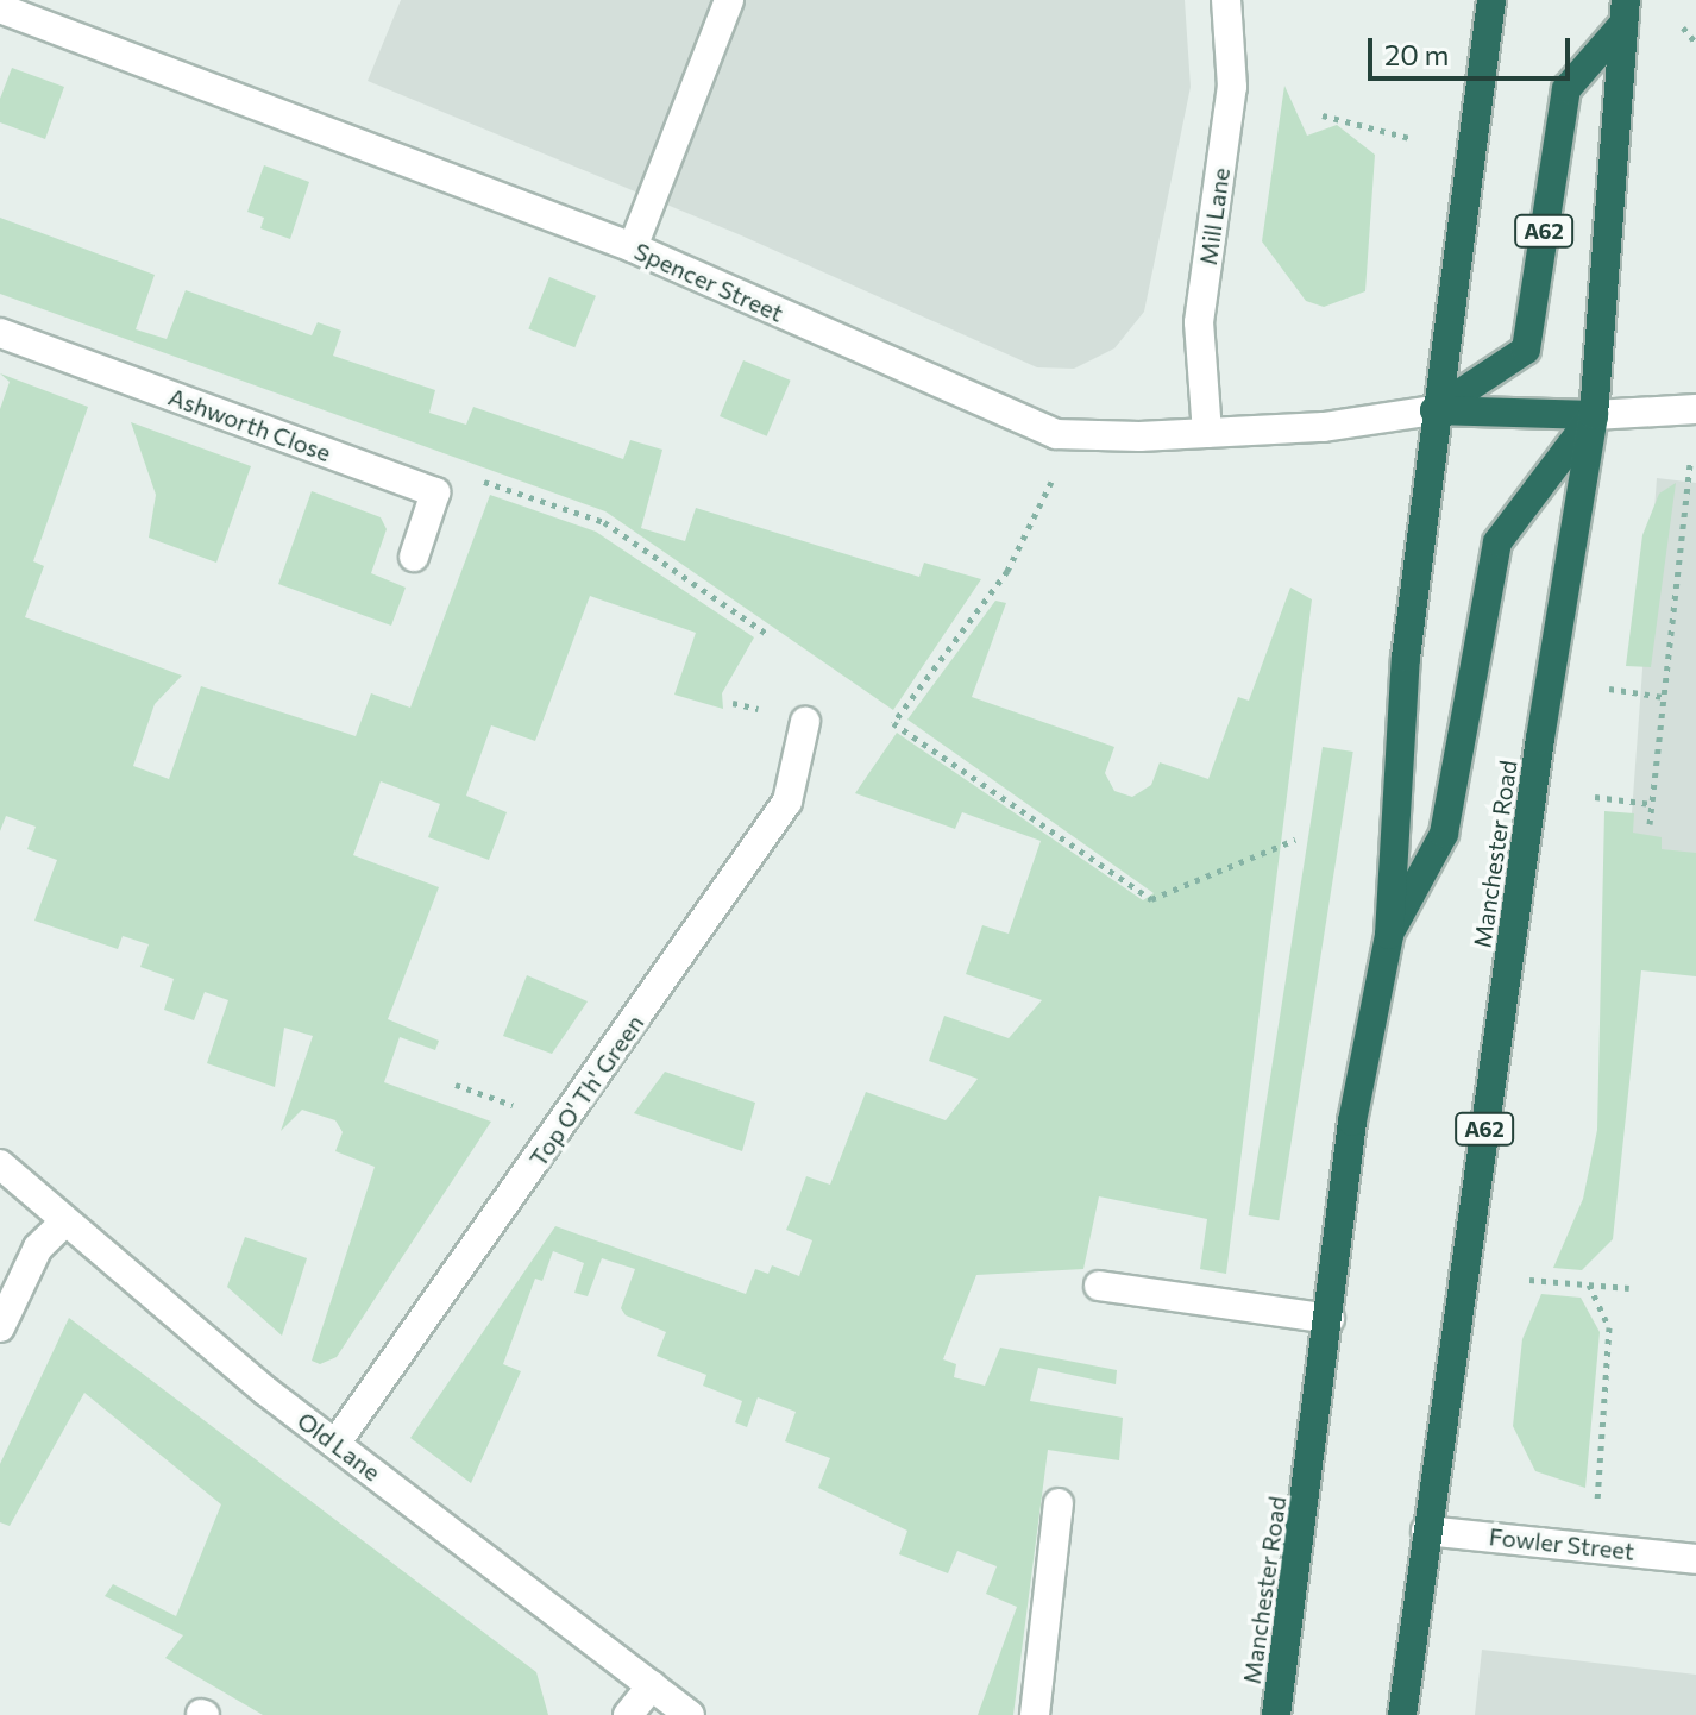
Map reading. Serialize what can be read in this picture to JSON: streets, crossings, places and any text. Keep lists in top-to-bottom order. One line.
{"streets":{"highway":["A62","Manchester Road"],"street":["Mill Lane","Spencer Street","Ashworth Close","Top O' Th' Green","Old Lane","Fowler Street"]},"crossings":[["Mill Lane","Spencer Street"],["A62","Spencer Street"],["A62","Manchester Road"],["Spencer Street","Manchester Road"],["Manchester Road","Fowler Street"],["Top O' Th' Green","Old Lane"]],"scale_bar":"20 m"}
